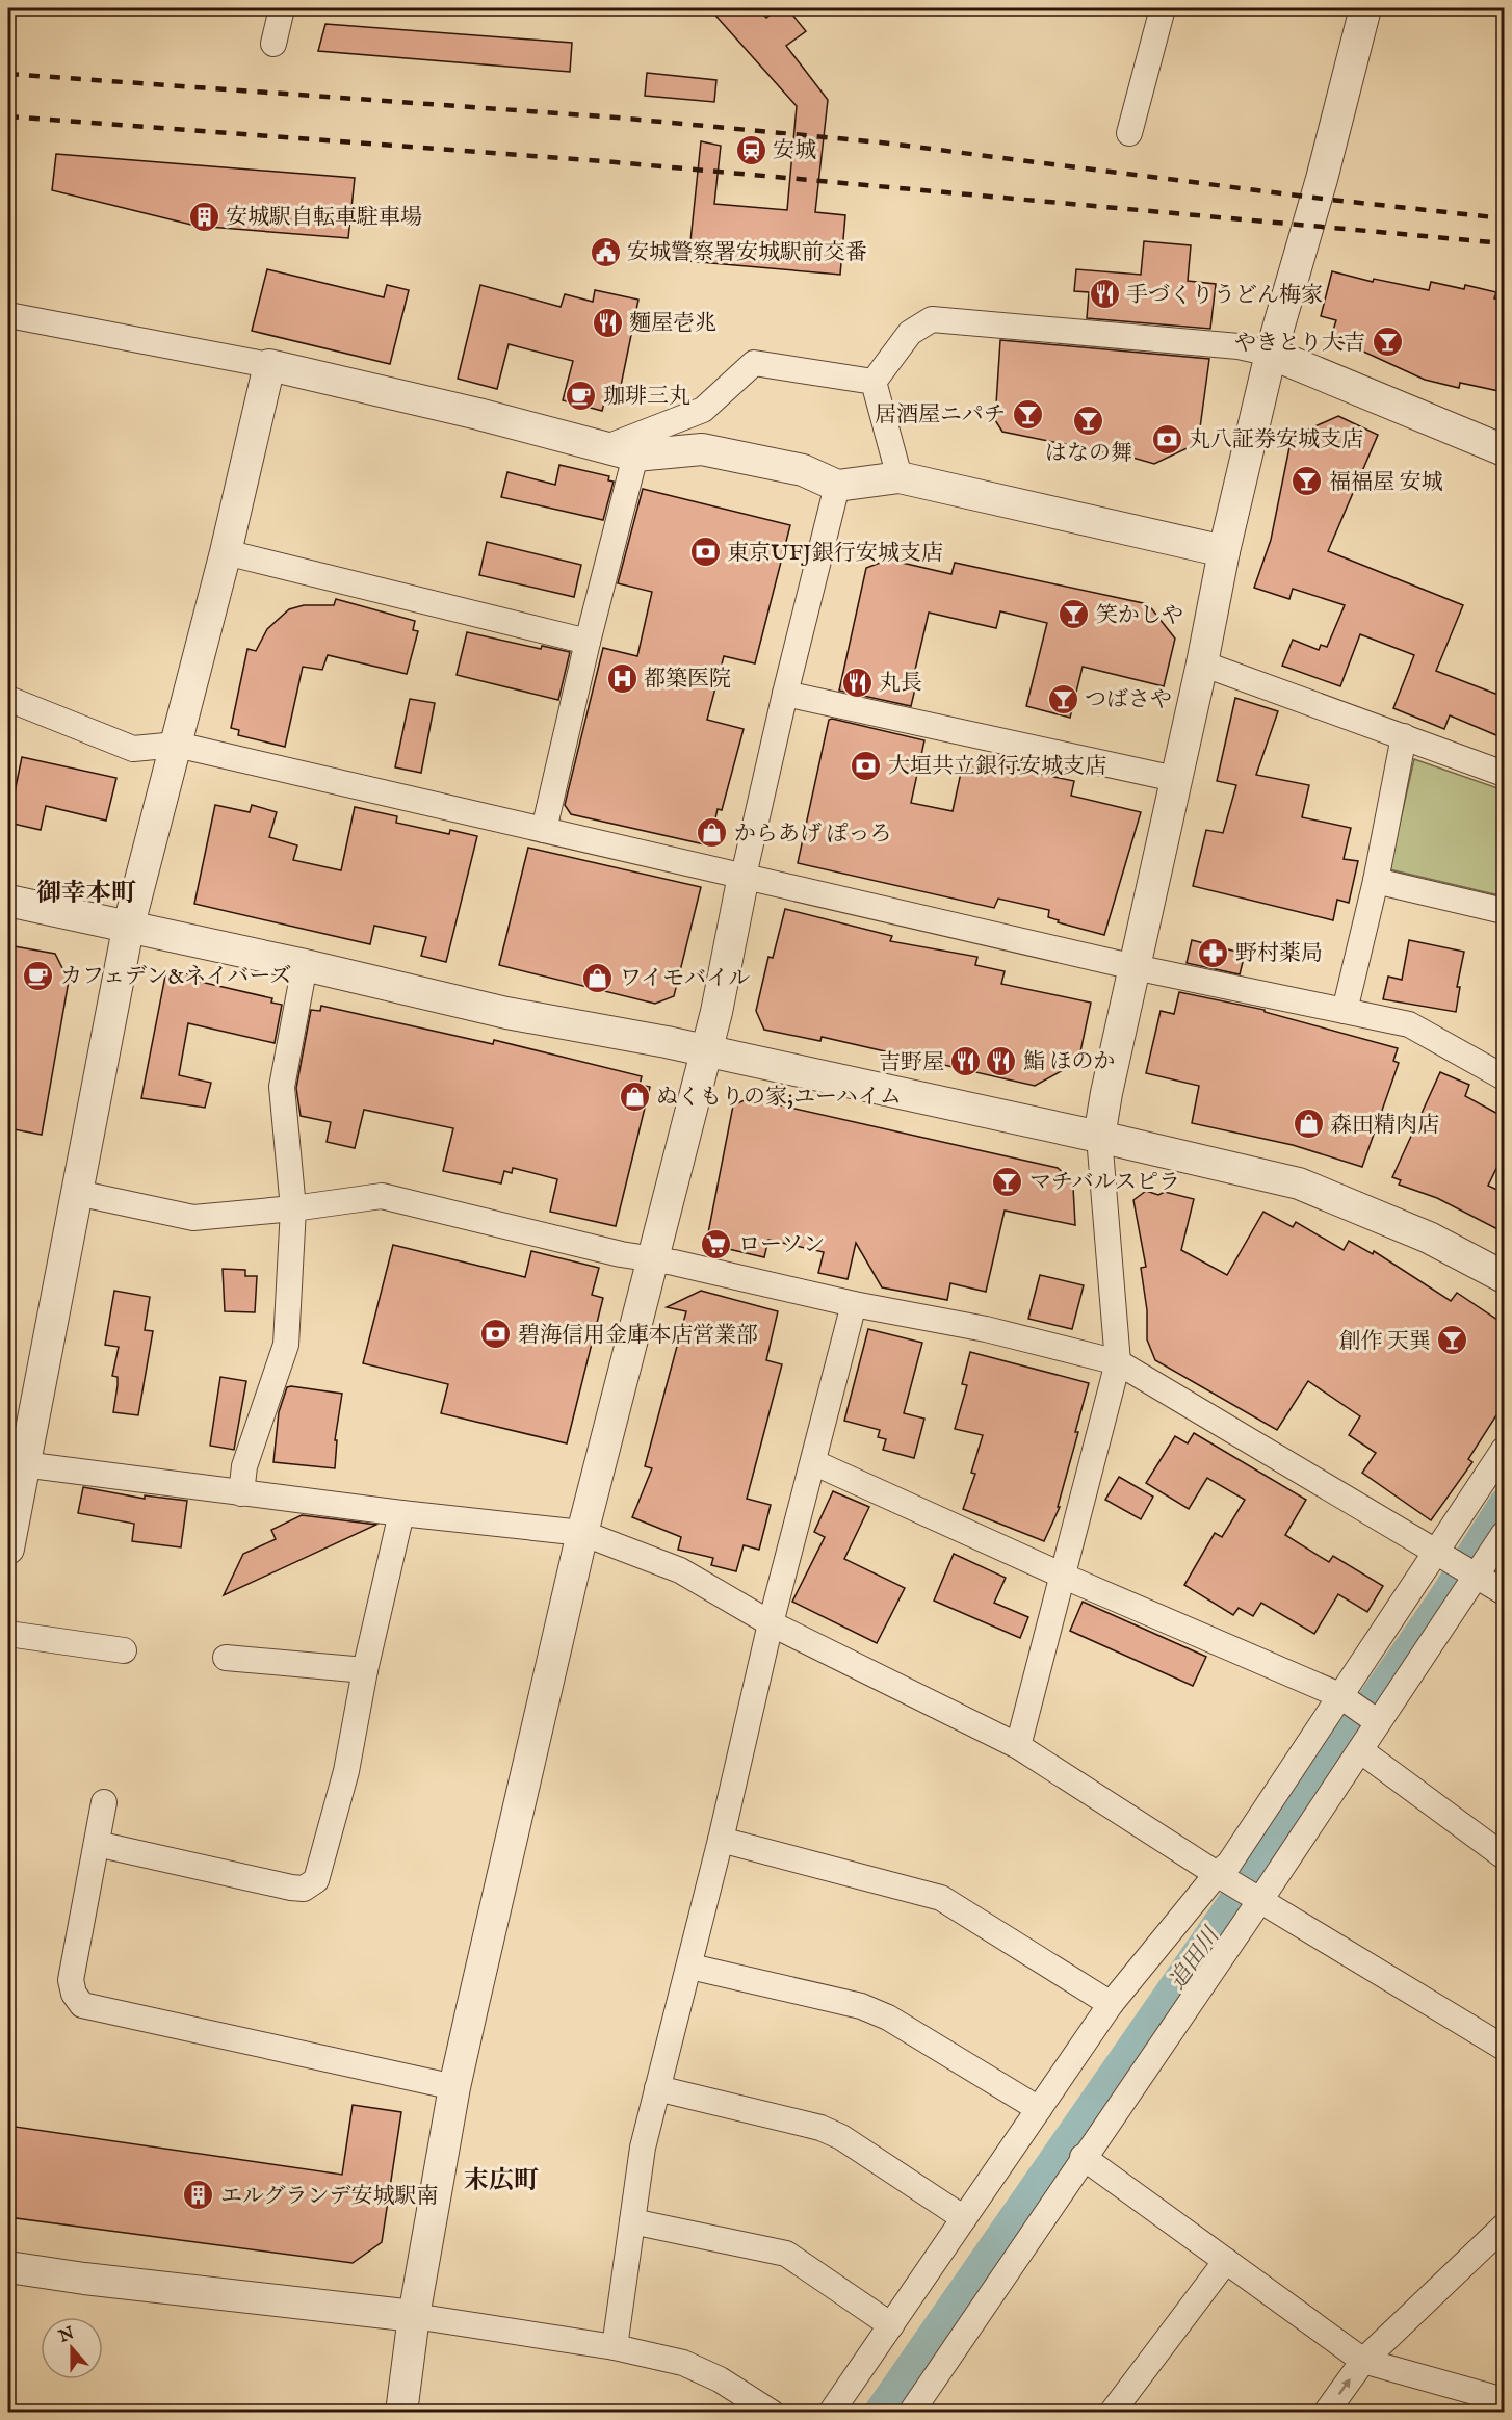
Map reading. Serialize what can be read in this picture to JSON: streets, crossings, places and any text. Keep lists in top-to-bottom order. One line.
{"districts":["御幸本町","末広町"],"water":["追田川"],"places":{"station":["安城"],"building":["安城駅自転車駐車場","エルグランデ安城駅南"],"public building":["安城警察署安城駅前交番"],"restaurant":["手づくりうどん梅家","麵屋壱兆","丸長","鮨 ほのか","吉野屋"],"bar":["やきとり大吉","居酒屋ニパチ","はなの舞","福福屋 安城","笑かしや","つばさや","マチバルスピラ","創作 天巽"],"cafe":["珈琲三丸","カフェデン&ネイバーズ"],"bank":["丸八証券安城支店","東京UFJ銀行安城支店","大垣共立銀行安城支店","碧海信用金庫本店営業部"],"hospital":["都築医院"],"shop":["からあげ ぽっろ","ワイモバイル","ぬくもりの家;ユーハイム","森田精肉店"],"pharmacy":["野村薬局"],"supermarket":["ローソン"]},"north":"top"}
